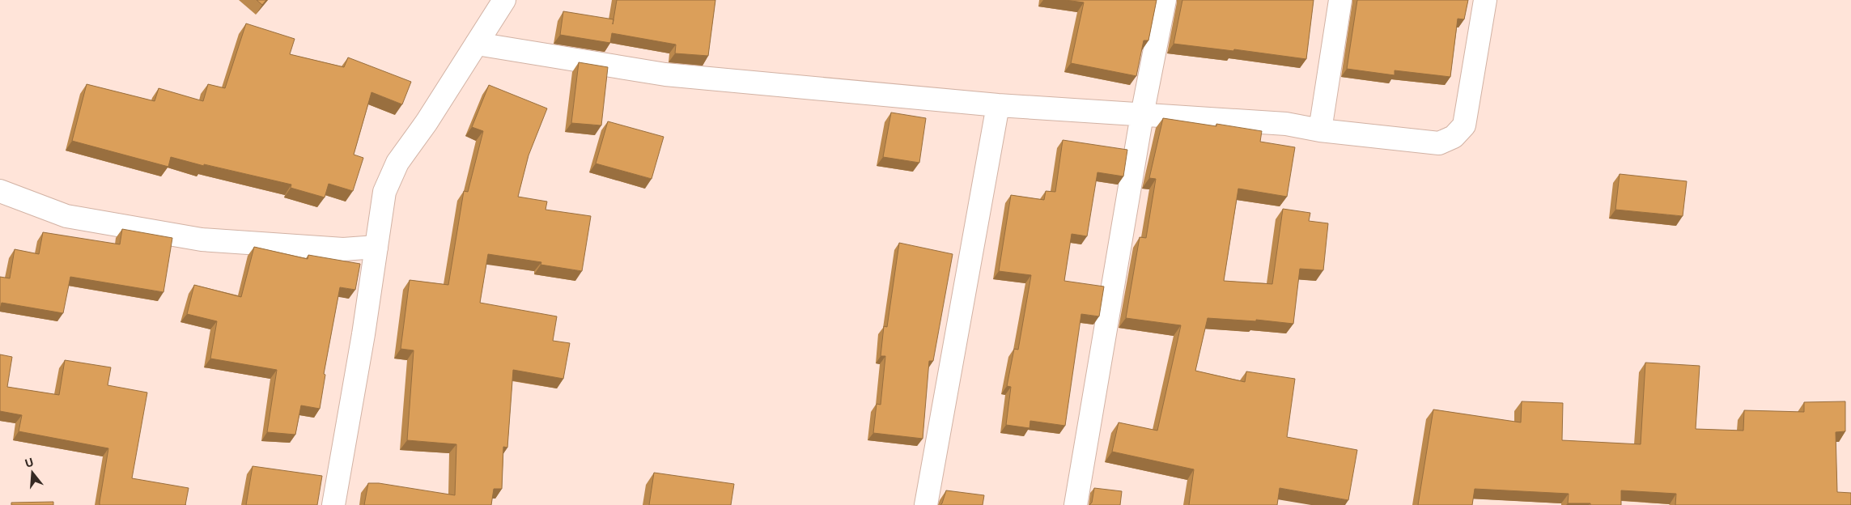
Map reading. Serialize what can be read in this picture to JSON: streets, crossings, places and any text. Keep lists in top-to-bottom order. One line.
{"north":"top"}
